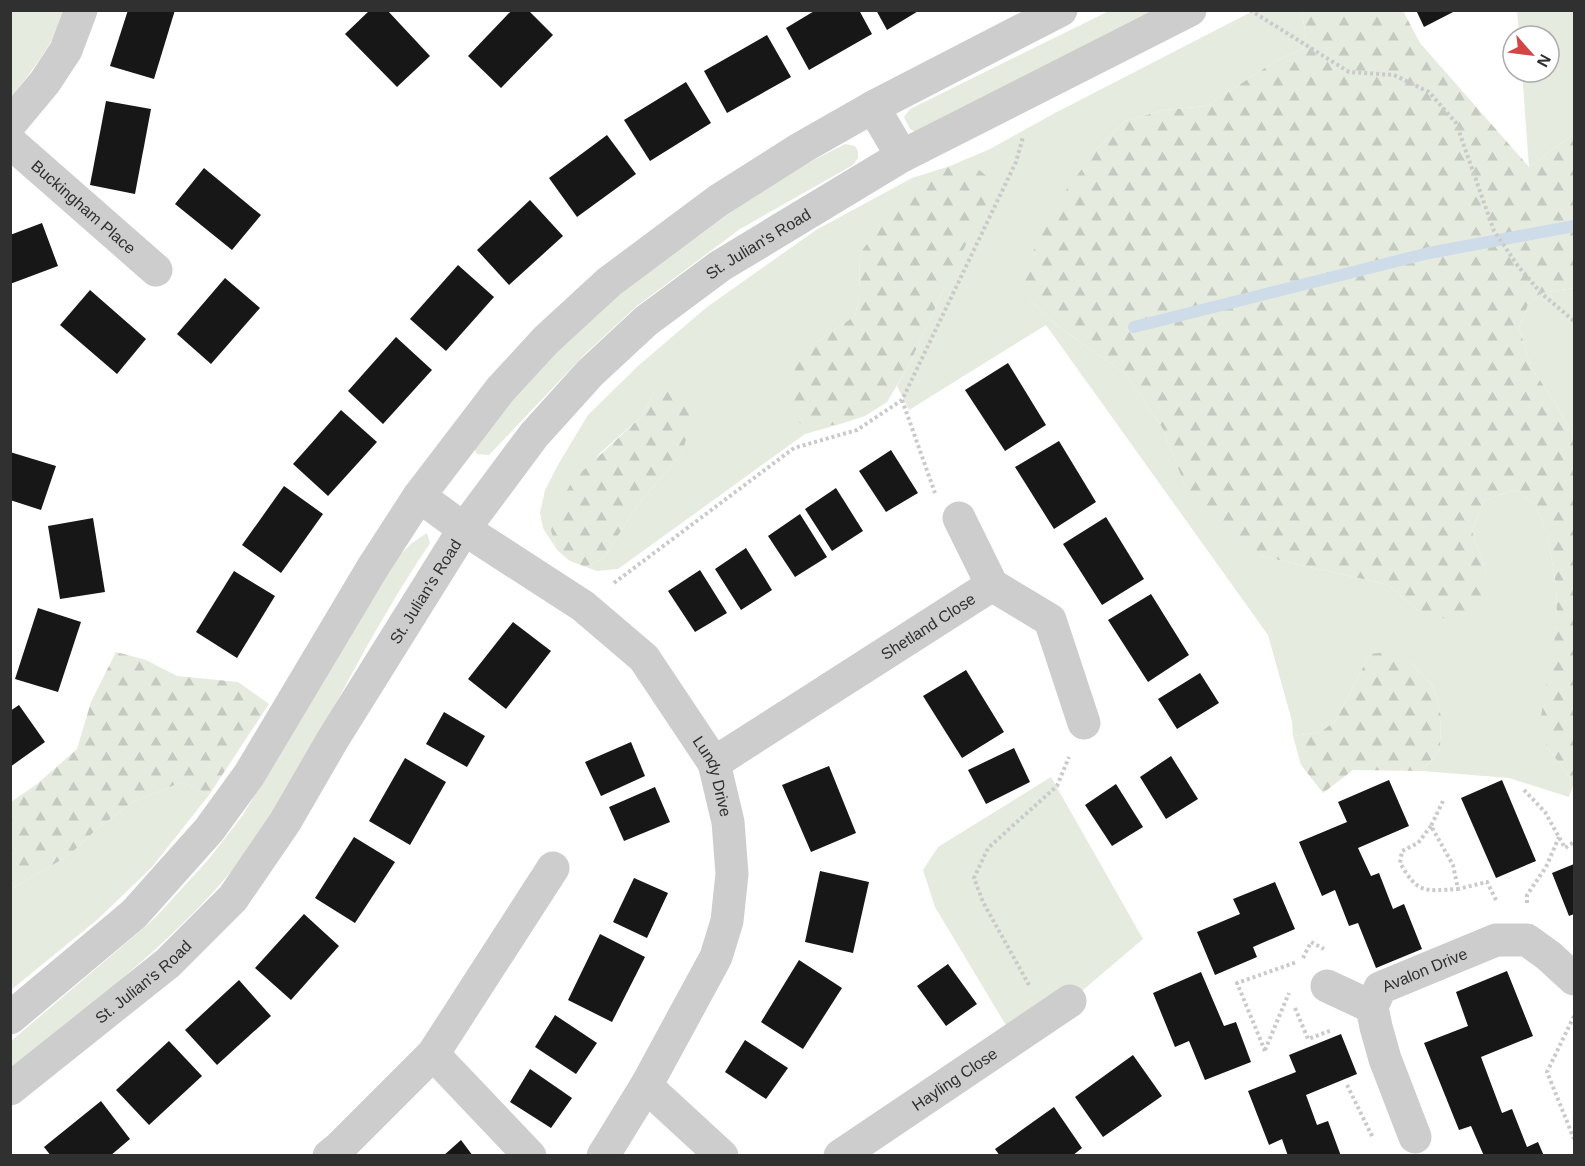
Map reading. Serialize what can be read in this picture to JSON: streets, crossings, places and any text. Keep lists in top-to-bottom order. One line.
{"streets":{"street":["Buckingham Place","St. Julian's Road","Shetland Close","Lundy Drive","Avalon Drive","Hayling Close"]},"crossings":[["St. Julian's Road","Lundy Drive"],["Shetland Close","Lundy Drive"]],"north":"bottom right"}
